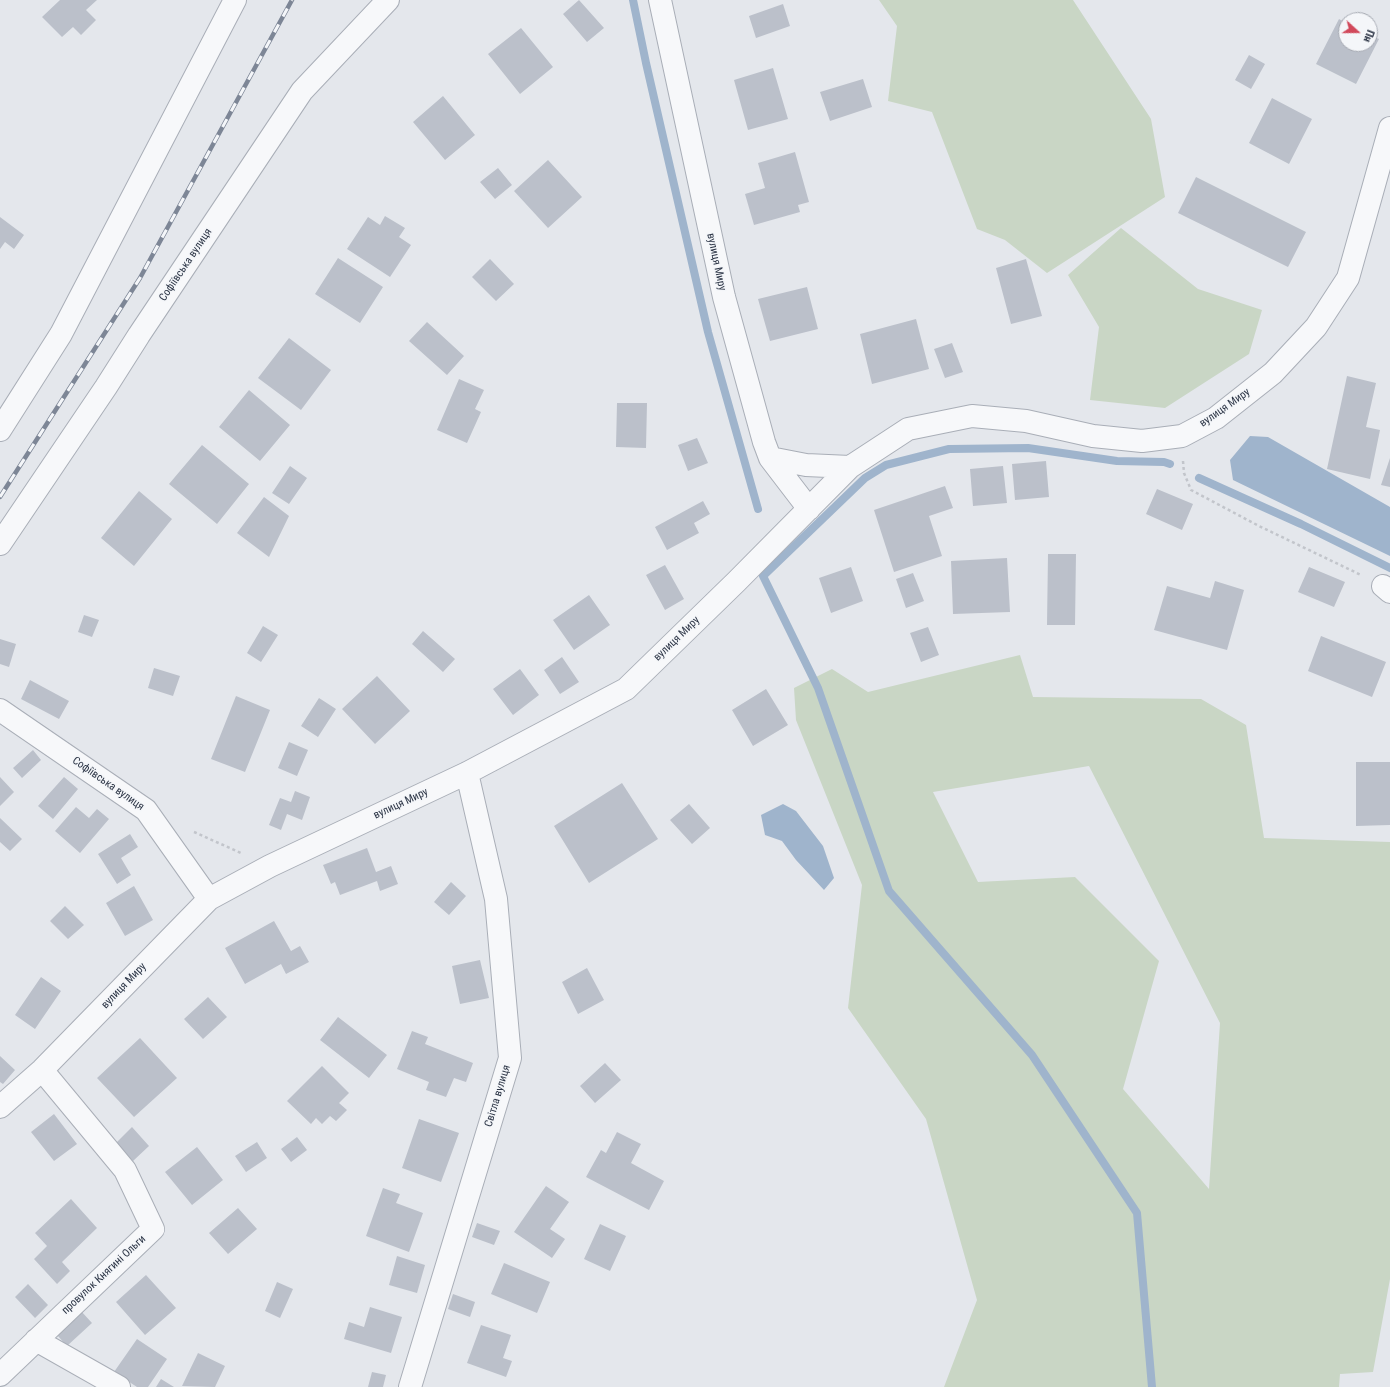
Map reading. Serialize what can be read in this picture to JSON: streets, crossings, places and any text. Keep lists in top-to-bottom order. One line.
{"streets":{"street":["вулиця Миру","Софіївська вулиця","Світла вулиця","провулок Княгині Ольги"]},"crossings":[["вулиця Миру","Софіївська вулиця"],["вулиця Миру","Світла вулиця"],["вулиця Миру","провулок Княгині Ольги"]],"north":"right"}
